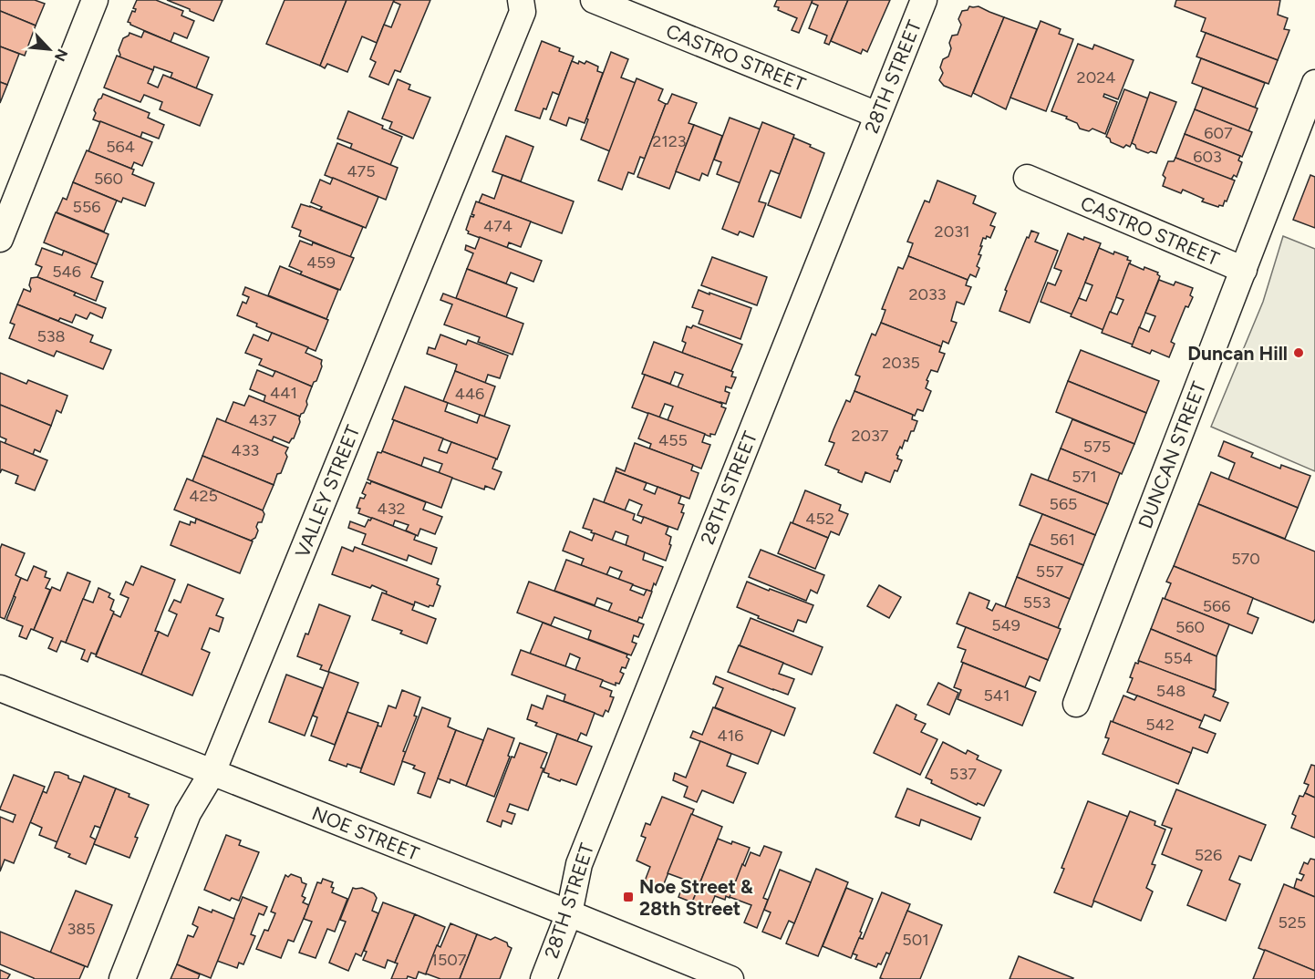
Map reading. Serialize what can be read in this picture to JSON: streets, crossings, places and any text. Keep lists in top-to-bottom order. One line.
{"streets":{"street":["CASTRO STREET","28TH STREET","DUNCAN STREET","VALLEY STREET","NOE STREET"]},"crossings":[["CASTRO STREET","28TH STREET"],["CASTRO STREET","DUNCAN STREET"],["28TH STREET","NOE STREET"],["VALLEY STREET","NOE STREET"]],"places":{"other":["Duncan Hill"],"transit":["Noe Street & 28th Street"]},"house_numbers":["2024","607","2123","564","603","475","560","556","474","2031","459","546","2033","538","2035","441","446","437","2037","455","575","433","571","425","565","432","452","561","570","557","553","566","549","560","554","548","541","542","416","537","526","525","385","501","1507"],"north":"bottom right"}
